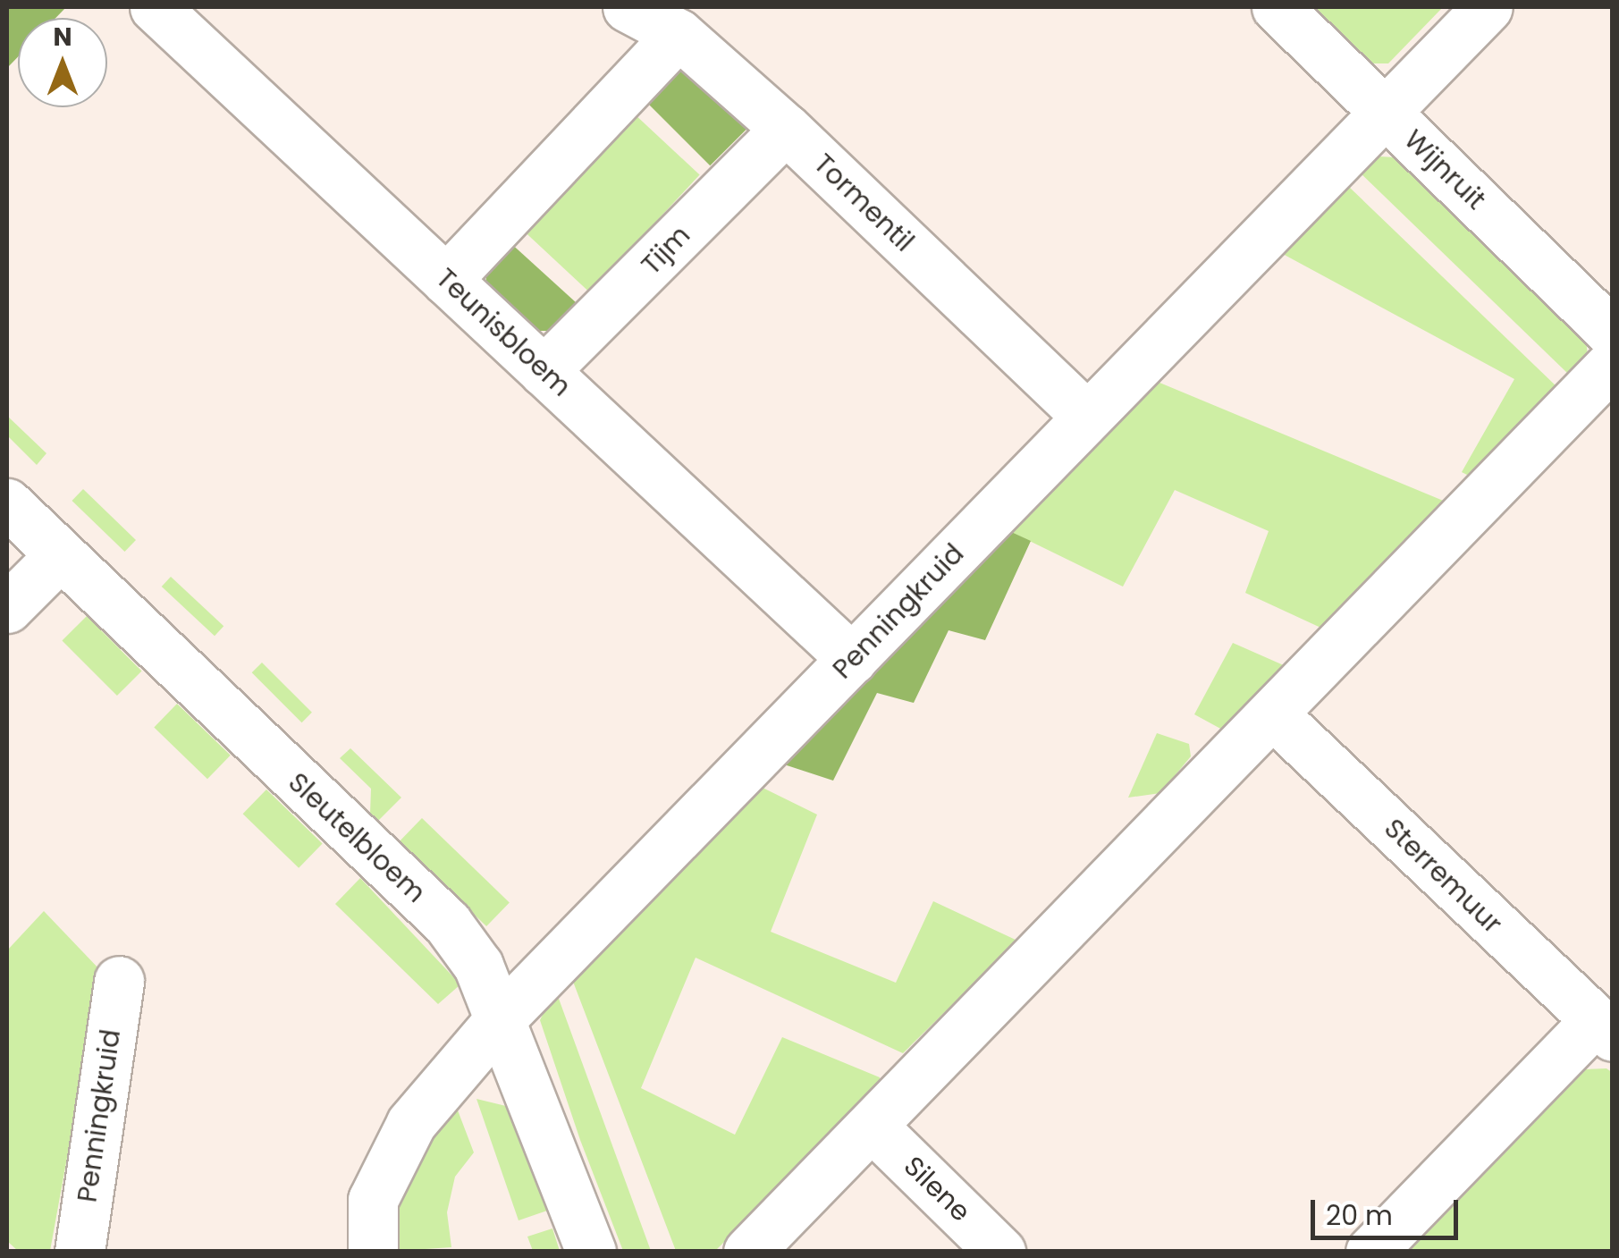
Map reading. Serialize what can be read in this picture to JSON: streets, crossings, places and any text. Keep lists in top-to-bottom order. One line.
{"streets":{"street":["Wijnruit","Tormentil","Tijm","Teunisbloem","Penningkruid","Sleutelbloem","Sterremuur","Silene"]},"crossings":[["Wijnruit","Penningkruid"],["Tormentil","Tijm"],["Tormentil","Penningkruid"],["Tijm","Teunisbloem"],["Teunisbloem","Penningkruid"],["Penningkruid","Sleutelbloem"]],"scale_bar":"20 m","north":"top"}
